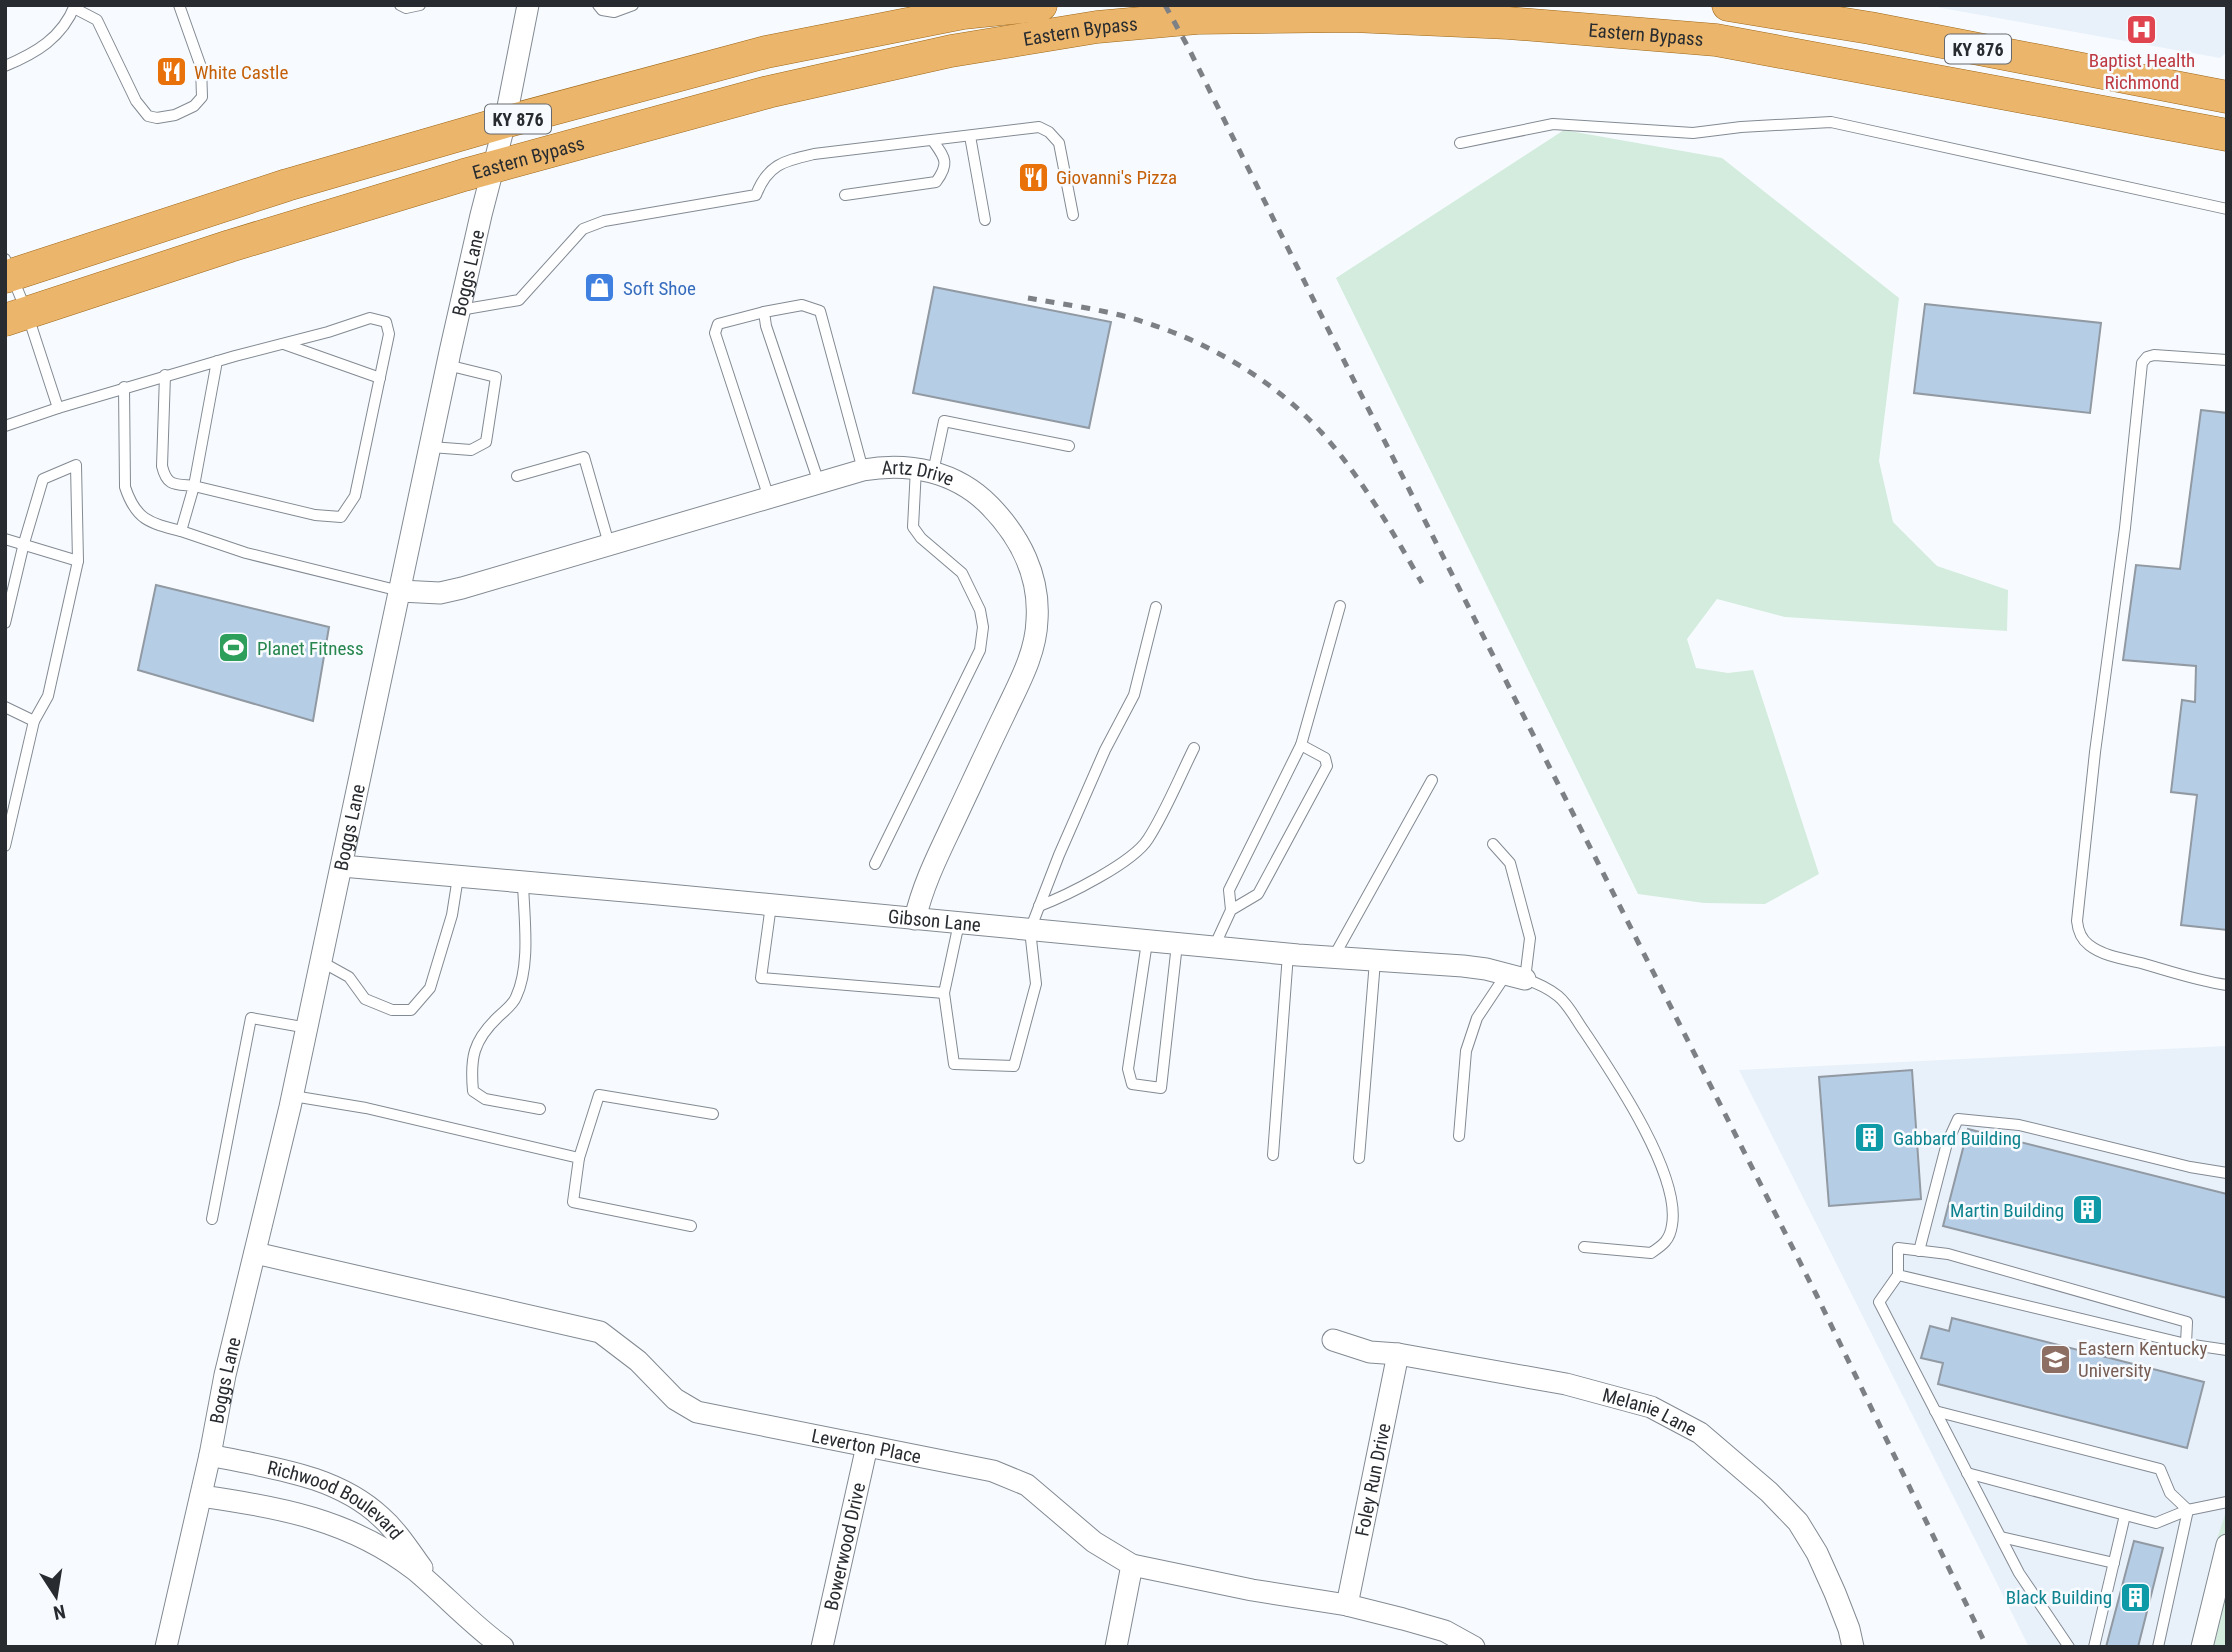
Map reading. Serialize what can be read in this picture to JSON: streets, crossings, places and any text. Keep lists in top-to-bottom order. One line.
{"streets":{"main road":["Eastern Bypass","KY 876"],"street":["Boggs Lane","Artz Drive","Gibson Lane","Melanie Lane","Leverton Place","Foley Run Drive","Richwood Boulevard","Bowerwood Drive"]},"crossings":[["Eastern Bypass","Boggs Lane"],["Boggs Lane","Artz Drive"],["Boggs Lane","Gibson Lane"],["Boggs Lane","Leverton Place"],["Boggs Lane","Richwood Boulevard"],["Artz Drive","Gibson Lane"],["Melanie Lane","Foley Run Drive"],["Leverton Place","Foley Run Drive"],["Leverton Place","Bowerwood Drive"]],"places":{"hospital":["Baptist Health Richmond"],"restaurant":["White Castle","Giovanni's Pizza"],"shop":["Soft Shoe"],"sports":["Planet Fitness"],"building":["Gabbard Building","Martin Building","Black Building"],"school or university":["Eastern Kentucky University"]},"north":"bottom"}
